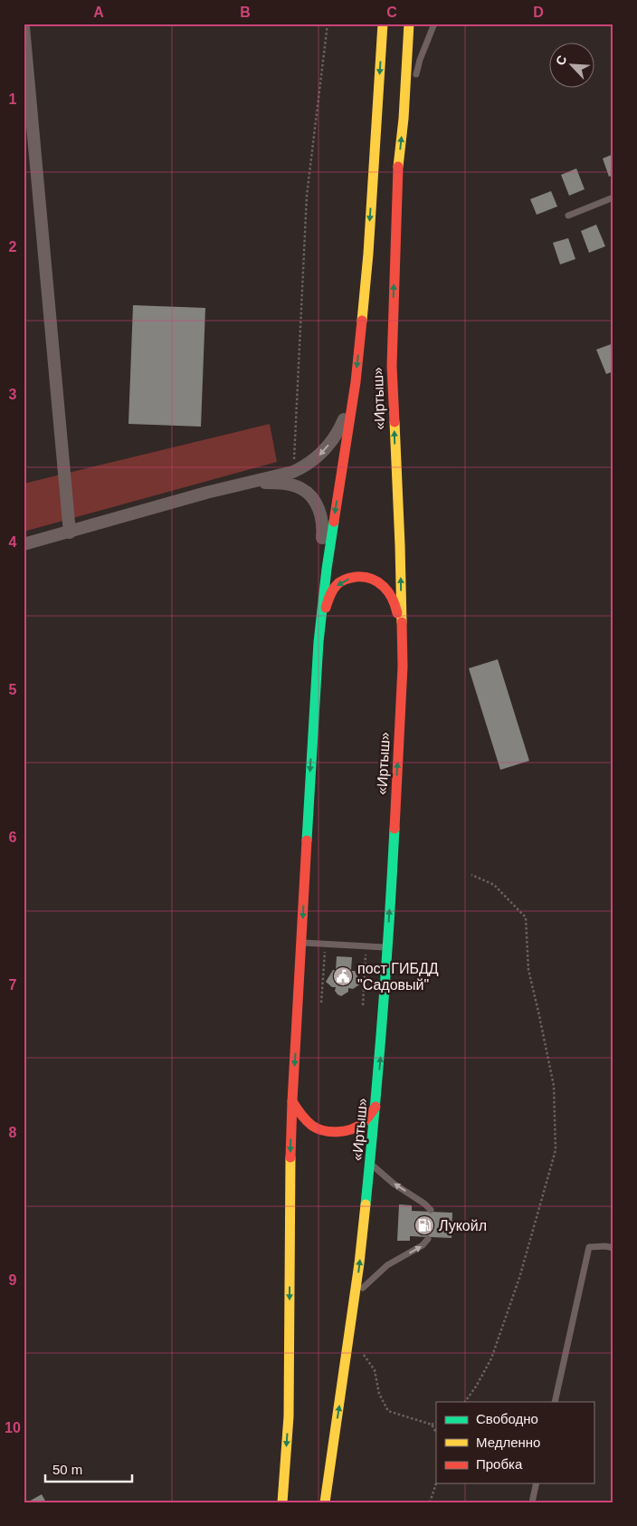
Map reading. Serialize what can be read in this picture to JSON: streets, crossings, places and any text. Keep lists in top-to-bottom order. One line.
{"streets":{"highway":["«Иртыш»"]},"places":{"public building":["пост ГИБДД \"Садовый\""],"fuel station":["Лукойл"]},"legend":["Свободно","Медленно","Пробка"],"scale_bar":"50 m","north":"top left","grid":{"columns":["A","B","C","D"],"rows":["1","2","3","4","5","6","7","8","9","10"]}}
